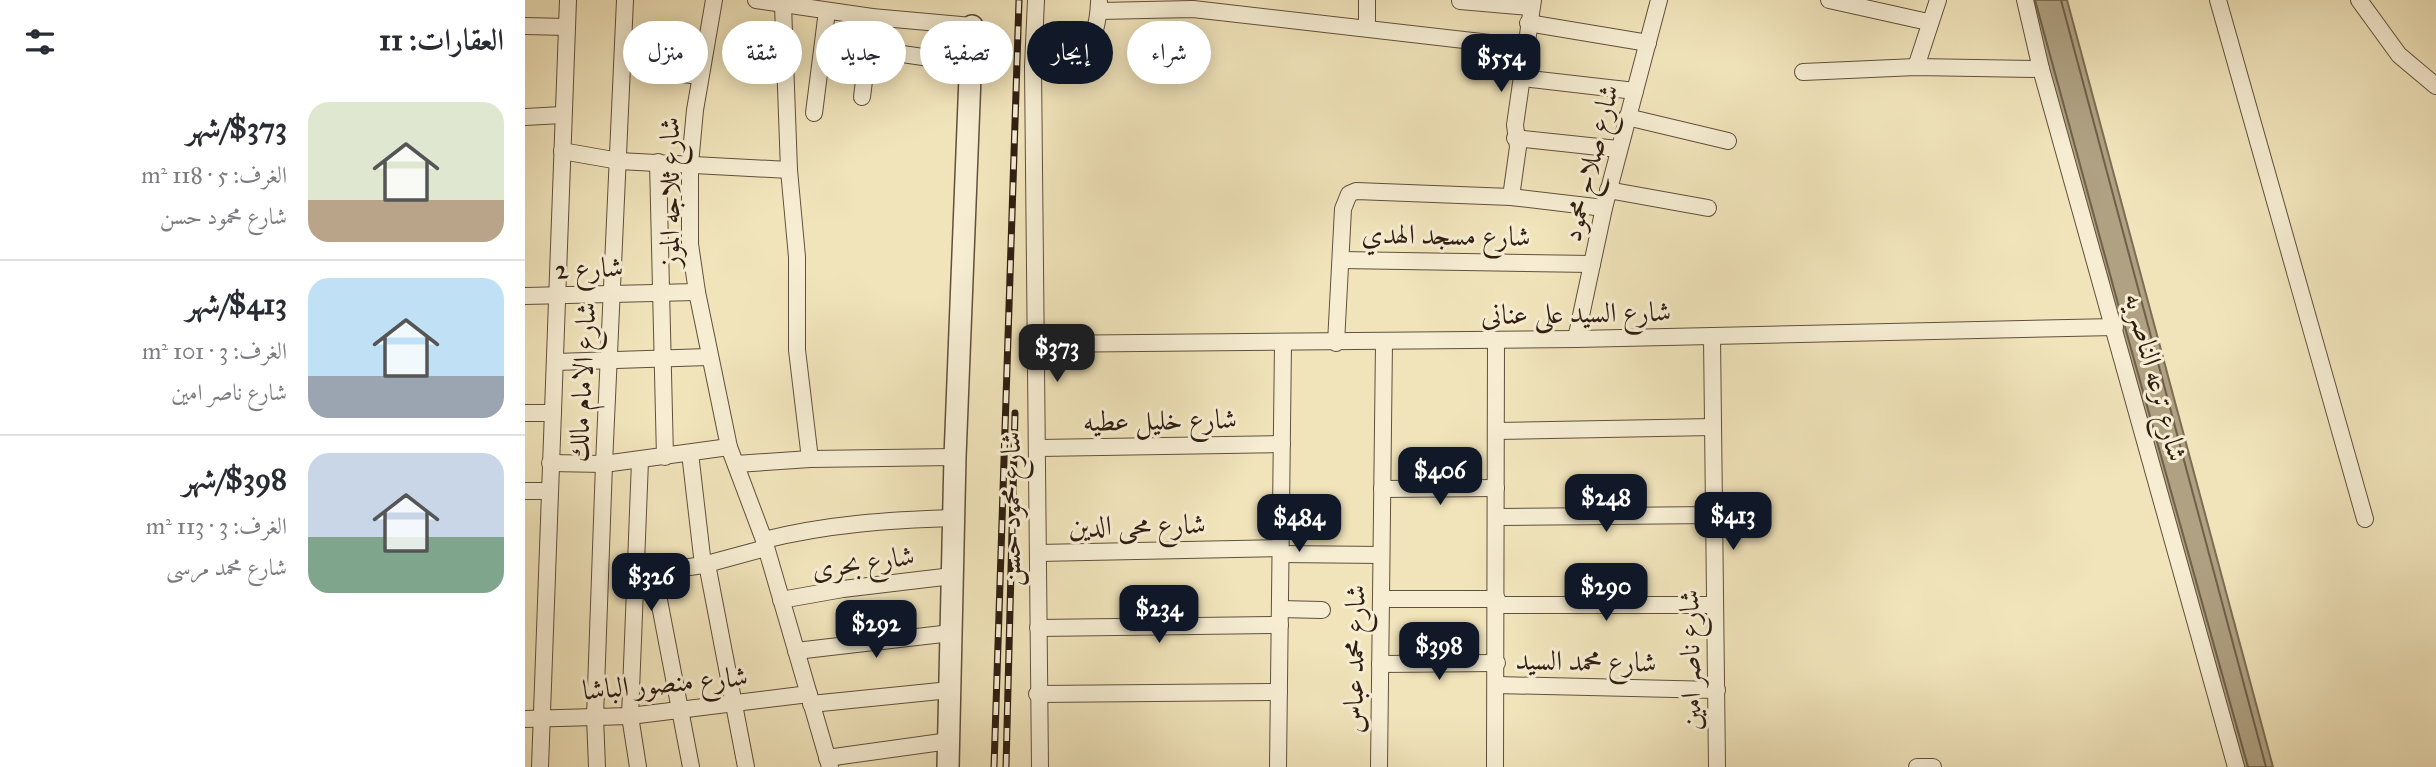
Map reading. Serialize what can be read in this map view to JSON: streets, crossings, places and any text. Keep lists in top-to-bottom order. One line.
{"streets":{"street":["شارع صلاح محمود","شارع ثلاجه الموز","شارع مسجد الهدي","شارع 2","شارع السيد على عنانى","شارع ترعه الناصريه","شارع الامام مالك","شارع خليل عطيه","شارع محمود حسن","شارع محى الدين","شارع بحرى","شارع محمد عباس","شارع ناصر امين","شارع محمد السيد","شارع منصور الباشا"]},"crossings":[["شارع صلاح محمود","شارع مسجد الهدي"],["شارع صلاح محمود","شارع السيد على عنانى"],["شارع ثلاجه الموز","شارع 2"],["شارع ثلاجه الموز","شارع بحرى"],["شارع ثلاجه الموز","شارع منصور الباشا"],["شارع 2","شارع الامام مالك"],["شارع السيد على عنانى","شارع ترعه الناصريه"],["شارع السيد على عنانى","شارع محمود حسن"],["شارع السيد على عنانى","شارع محمد عباس"],["شارع السيد على عنانى","شارع ناصر امين"],["شارع الامام مالك","شارع منصور الباشا"],["شارع خليل عطيه","شارع محمود حسن"],["شارع محمود حسن","شارع محى الدين"],["شارع محمود حسن","شارع بحرى"],["شارع محمود حسن","شارع منصور الباشا"],["شارع محى الدين","شارع محمد عباس"],["شارع ناصر امين","شارع محمد السيد"]],"page":{"heading":"العقارات: 11","chip":["شراء","إيجار","تصفية","جديد","شقة","منزل"],"price":["$554","$373","$406","$248","$413","$484","$326","$290","$234","$292","$398"],"list":[{"name":"$373/شهر","note":"الغرف: 5 · 118 m² · شارع محمود حسن"},{"name":"$413/شهر","note":"الغرف: 3 · 101 m² · شارع ناصر امين"},{"name":"$398/شهر","note":"الغرف: 3 · 113 m² · شارع محمد مرسى"}]}}
